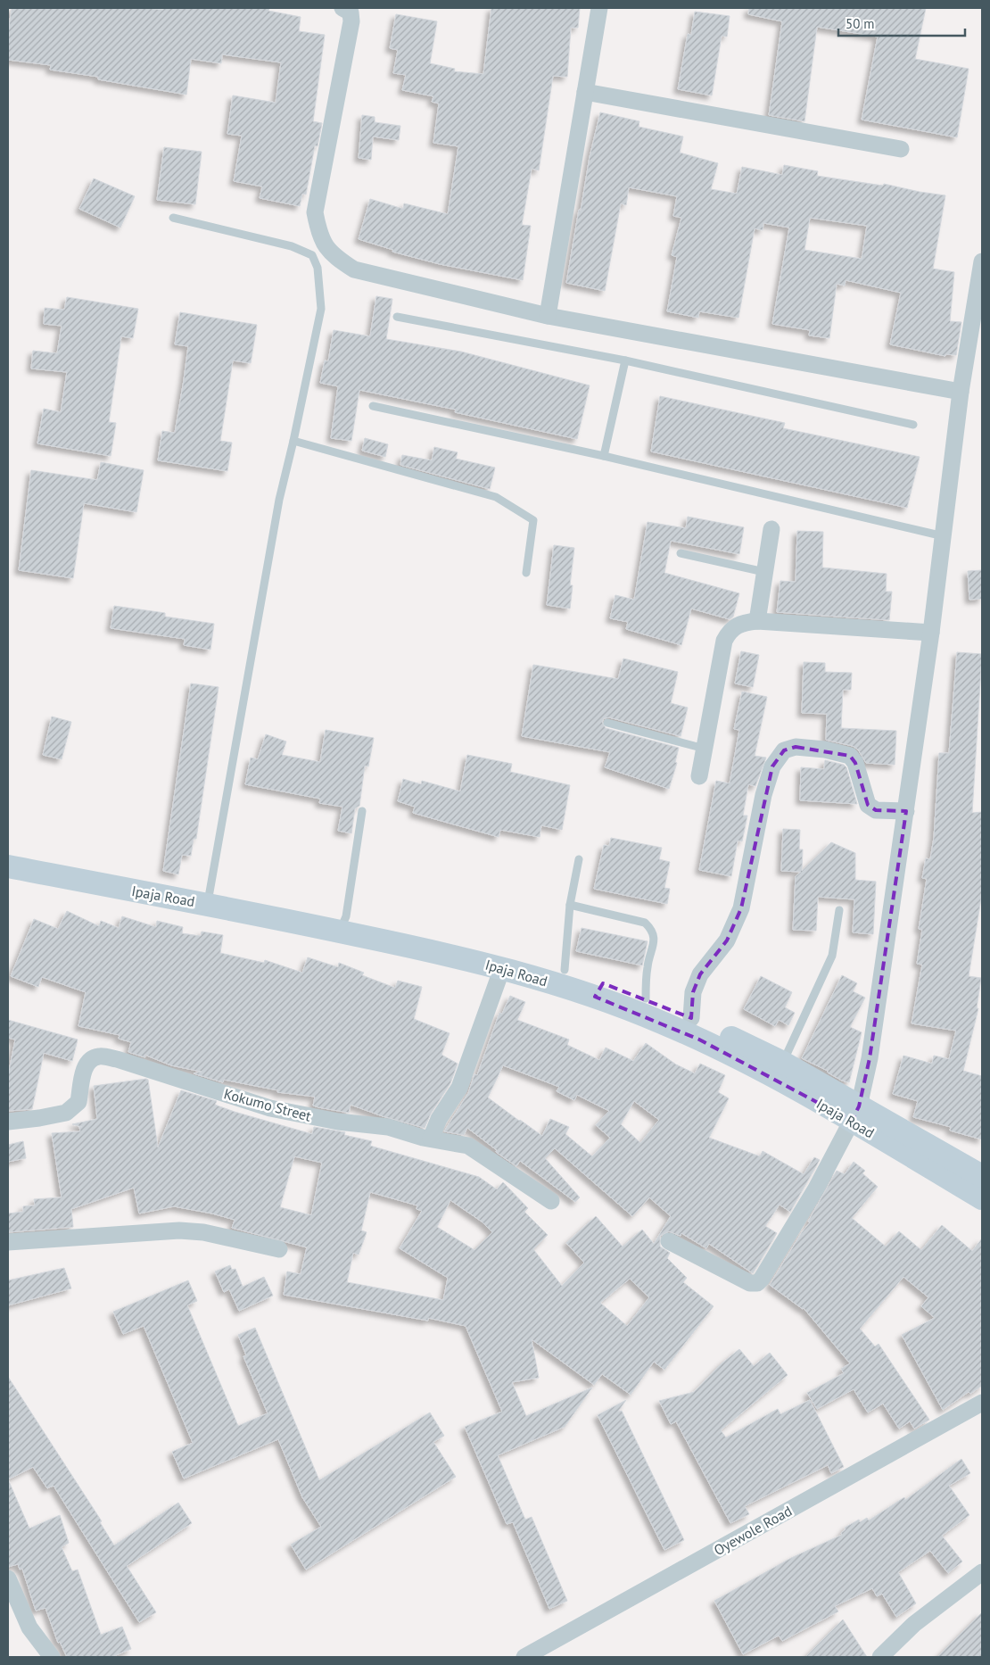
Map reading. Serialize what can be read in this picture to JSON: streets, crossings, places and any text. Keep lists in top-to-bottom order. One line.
{"streets":{"main road":["Ipaja Road"],"street":["Kokumo Street","Oyewole Road"]},"scale_bar":"50 m"}
